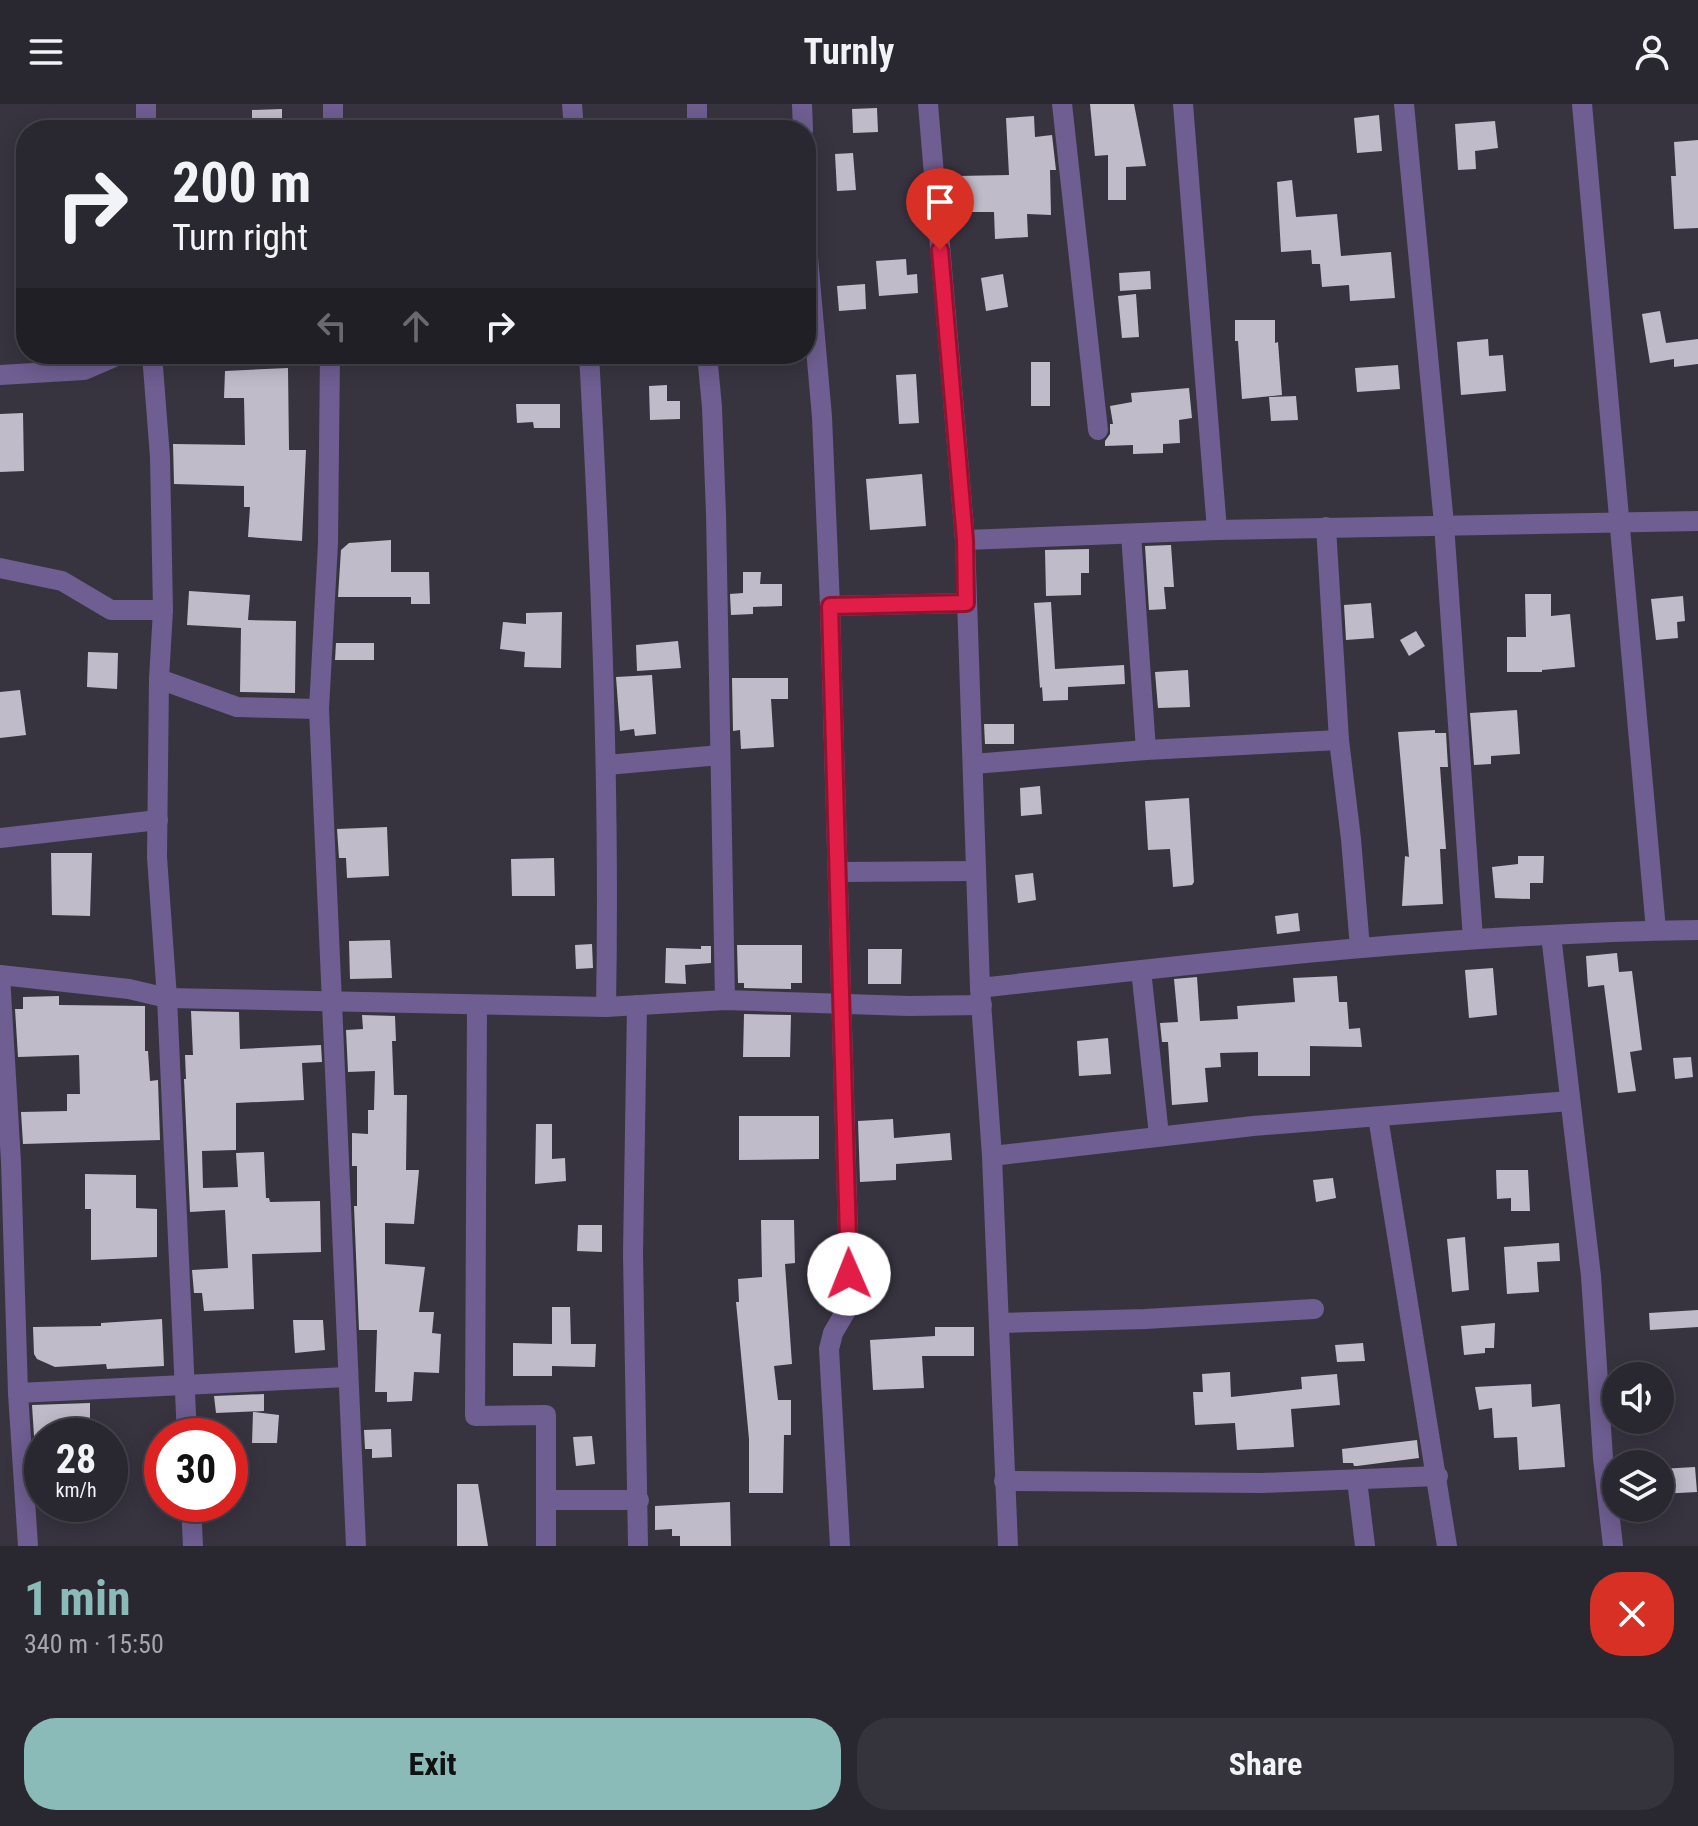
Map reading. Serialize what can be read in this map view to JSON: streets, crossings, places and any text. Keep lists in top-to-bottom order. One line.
{"page":{"header":"Turnly","turn":["200 m","Turn right"],"speed":"28 km/h","limit":"30","heading":["1 min","340 m · 15:50"],"buttons":["Exit","Share"]}}
